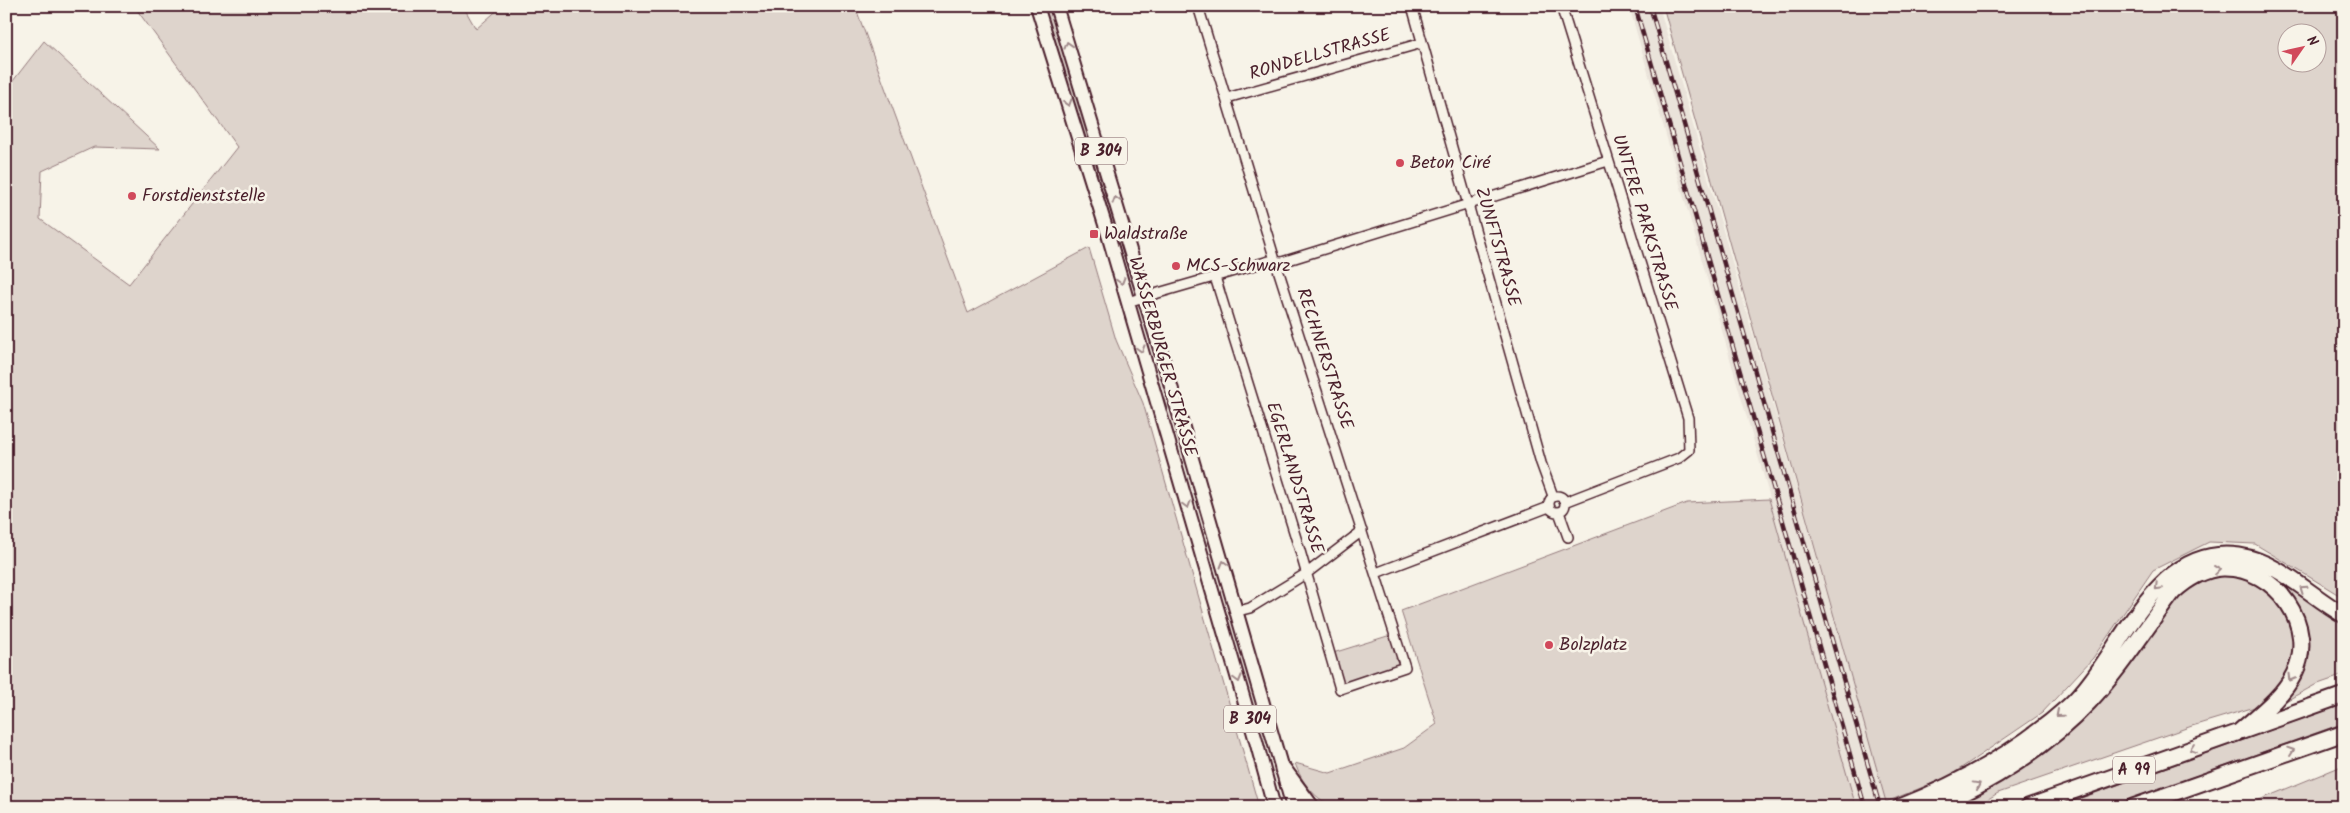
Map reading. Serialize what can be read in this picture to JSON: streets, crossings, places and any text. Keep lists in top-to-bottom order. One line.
{"streets":{"highway":["A 99"],"main road":["B 304","WASSERBURGER STRASSE"],"street":["RONDELLSTRASSE","UNTERE PARKSTRASSE","ZUNFTSTRASSE","RECHNERSTRASSE","EGERLANDSTRASSE"]},"crossings":[["RONDELLSTRASSE","ZUNFTSTRASSE"],["RONDELLSTRASSE","RECHNERSTRASSE"],["B 304","WASSERBURGER STRASSE"],["UNTERE PARKSTRASSE","ZUNFTSTRASSE"],["RECHNERSTRASSE","EGERLANDSTRASSE"]],"places":{"other":["Beton Ciré","Forstdienststelle","MCS-Schwarz","Bolzplatz"],"transit":["Waldstraße"]},"north":"top right"}
